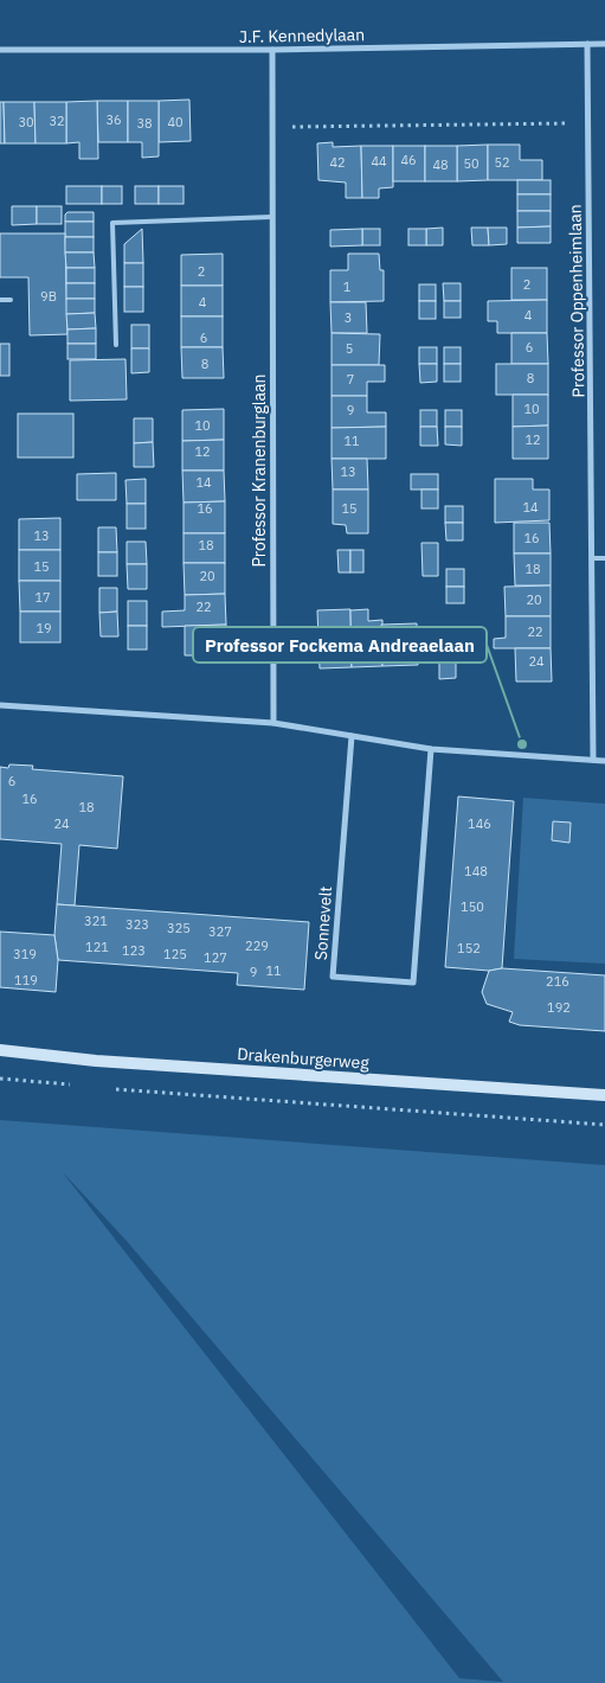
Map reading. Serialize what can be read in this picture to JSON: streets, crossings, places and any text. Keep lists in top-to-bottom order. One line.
{"streets":{"main road":["Drakenburgerweg"],"street":["J.F. Kennedylaan","Professor Oppenheimlaan","Professor Kranenburglaan","Sonnevelt"]},"crossings":[["J.F. Kennedylaan","Professor Oppenheimlaan"],["J.F. Kennedylaan","Professor Kranenburglaan"]],"places":["Professor Fockema Andreaelaan"],"house_numbers":["36","32","30","40","38","46","44","42","52","50","48","2","2","1","9B","4","4","3","6","6","5","8","8","7","10","9","10","12","11","12","13","14","14","16","15","13","16","18","15","18","20","17","20","22","19","22","24","6","16","18","24","146","148","150","321","323","325","327","229","121","152","123","319","125","127","11","9","119","216","192"]}
